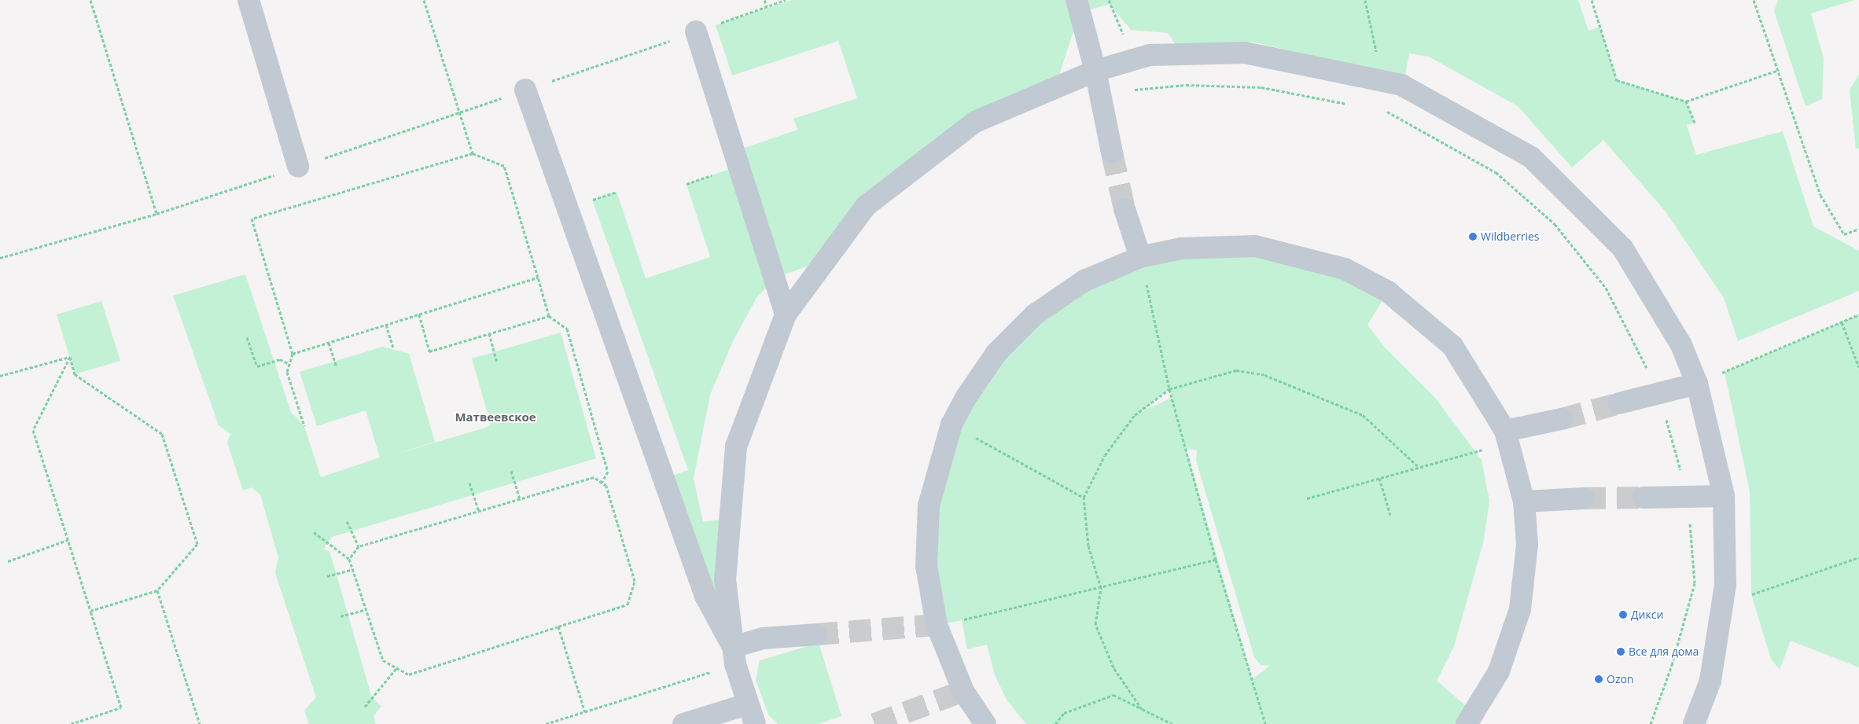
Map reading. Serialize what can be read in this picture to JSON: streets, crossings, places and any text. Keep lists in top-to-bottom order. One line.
{"districts":["Матвеевское"],"places":["Wildberries","Дикси","Все для дома","Ozon"]}
